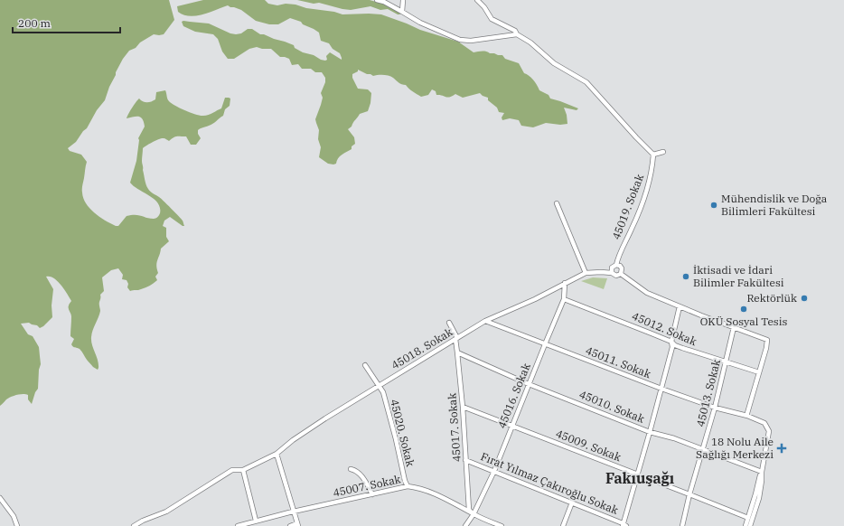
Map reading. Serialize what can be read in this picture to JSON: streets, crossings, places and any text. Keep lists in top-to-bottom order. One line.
{"streets":{"street":["45019. Sokak","45012. Sokak","45018. Sokak","45011. Sokak","45013. Sokak","45016. Sokak","45010. Sokak","45017. Sokak","45020. Sokak","45009. Sokak","Fırat Yılmaz Çakıroğlu Sokak","45007. Sokak"]},"crossings":[["45019. Sokak","45018. Sokak"],["45012. Sokak","45013. Sokak"],["45012. Sokak","45016. Sokak"],["45018. Sokak","45011. Sokak"],["45018. Sokak","45016. Sokak"],["45018. Sokak","45017. Sokak"],["45018. Sokak","45020. Sokak"],["45011. Sokak","45013. Sokak"],["45011. Sokak","45016. Sokak"],["45011. Sokak","45010. Sokak"],["45013. Sokak","45010. Sokak"],["45013. Sokak","45009. Sokak"],["45016. Sokak","45010. Sokak"],["45016. Sokak","45017. Sokak"],["45016. Sokak","45009. Sokak"],["45016. Sokak","Fırat Yılmaz Çakıroğlu Sokak"],["45016. Sokak","45007. Sokak"],["45010. Sokak","45017. Sokak"],["45017. Sokak","45009. Sokak"],["45017. Sokak","Fırat Yılmaz Çakıroğlu Sokak"],["45017. Sokak","45007. Sokak"],["45020. Sokak","45007. Sokak"]],"districts":["Fakıuşağı"],"places":{"other":["Mühendislik ve Doğa Bilimleri Fakültesi","İktisadi ve İdari Bilimler Fakültesi","Rektörlük","OKÜ Sosyal Tesis"],"health":["18 Nolu Aile Sağlığı Merkezi"]},"scale_bar":"200 m"}
